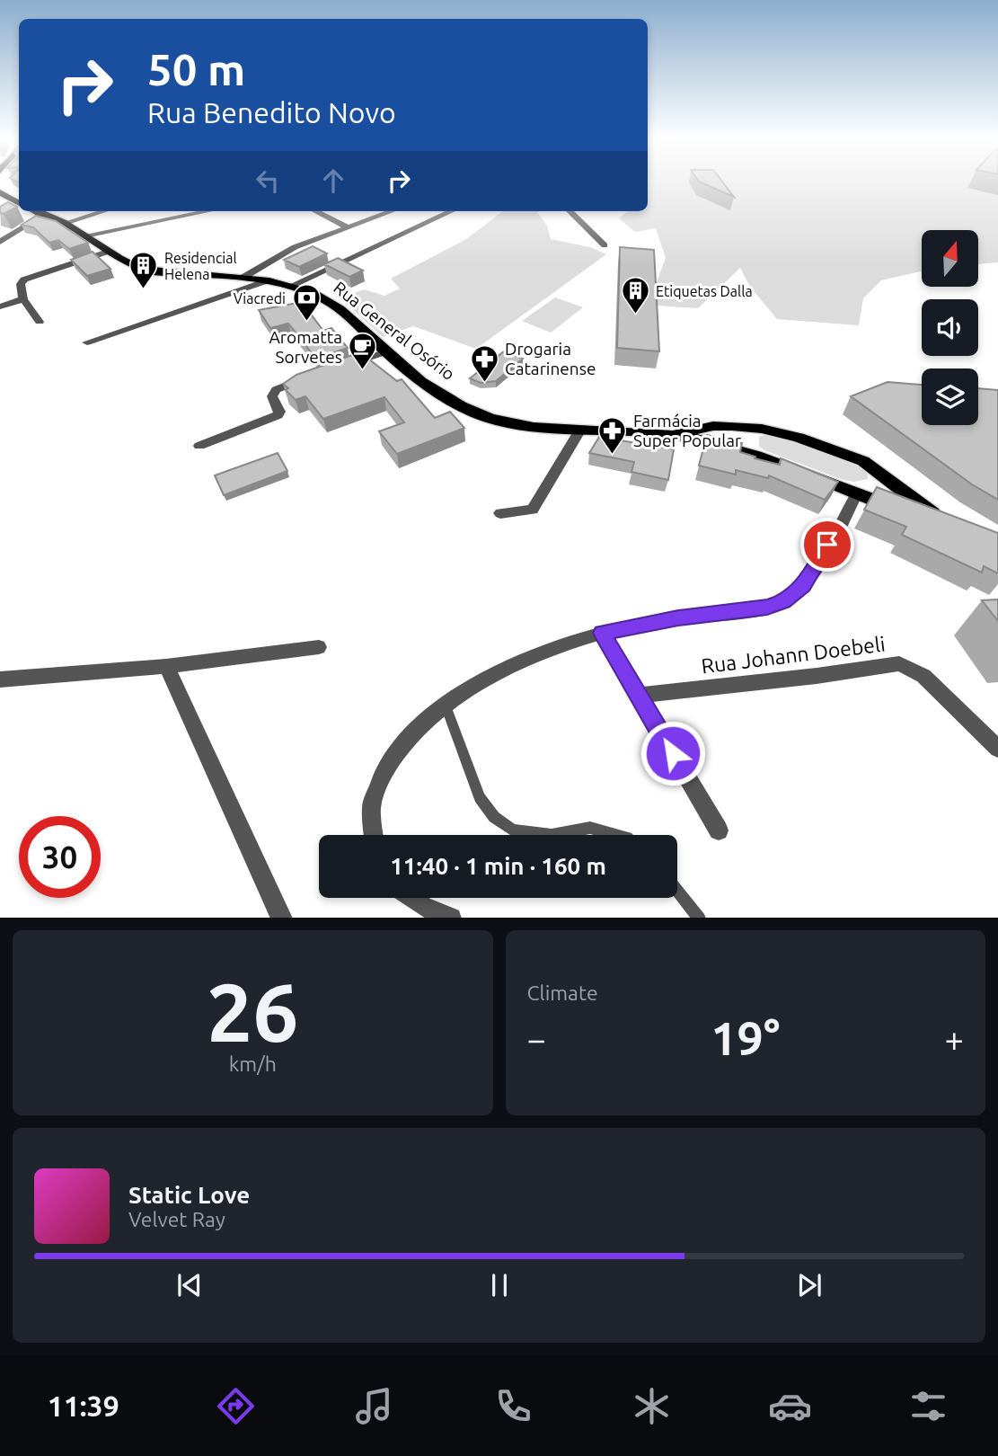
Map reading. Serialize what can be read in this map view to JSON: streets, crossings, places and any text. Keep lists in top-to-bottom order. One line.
{"streets":{"main road":["Rua General Osório"],"street":["Rua Johann Doebeli"]},"places":{"building":["Residencial Helena","Etiquetas Dalla"],"bank":["Viacredi"],"cafe":["Aromatta Sorvetes"],"pharmacy":["Drogaria Catarinense","Farmácia Super Popular"]},"north":"top","page":{"turn":["50 m","Rua Benedito Novo"],"limit":"30","trip":"11:40 · 1 min · 160 m","tile":[["26","km/h"],"Climate"],"heat":["−","19°","+"],"song":["Static Love","Velvet Ray"],"tabs":"11:39"}}
